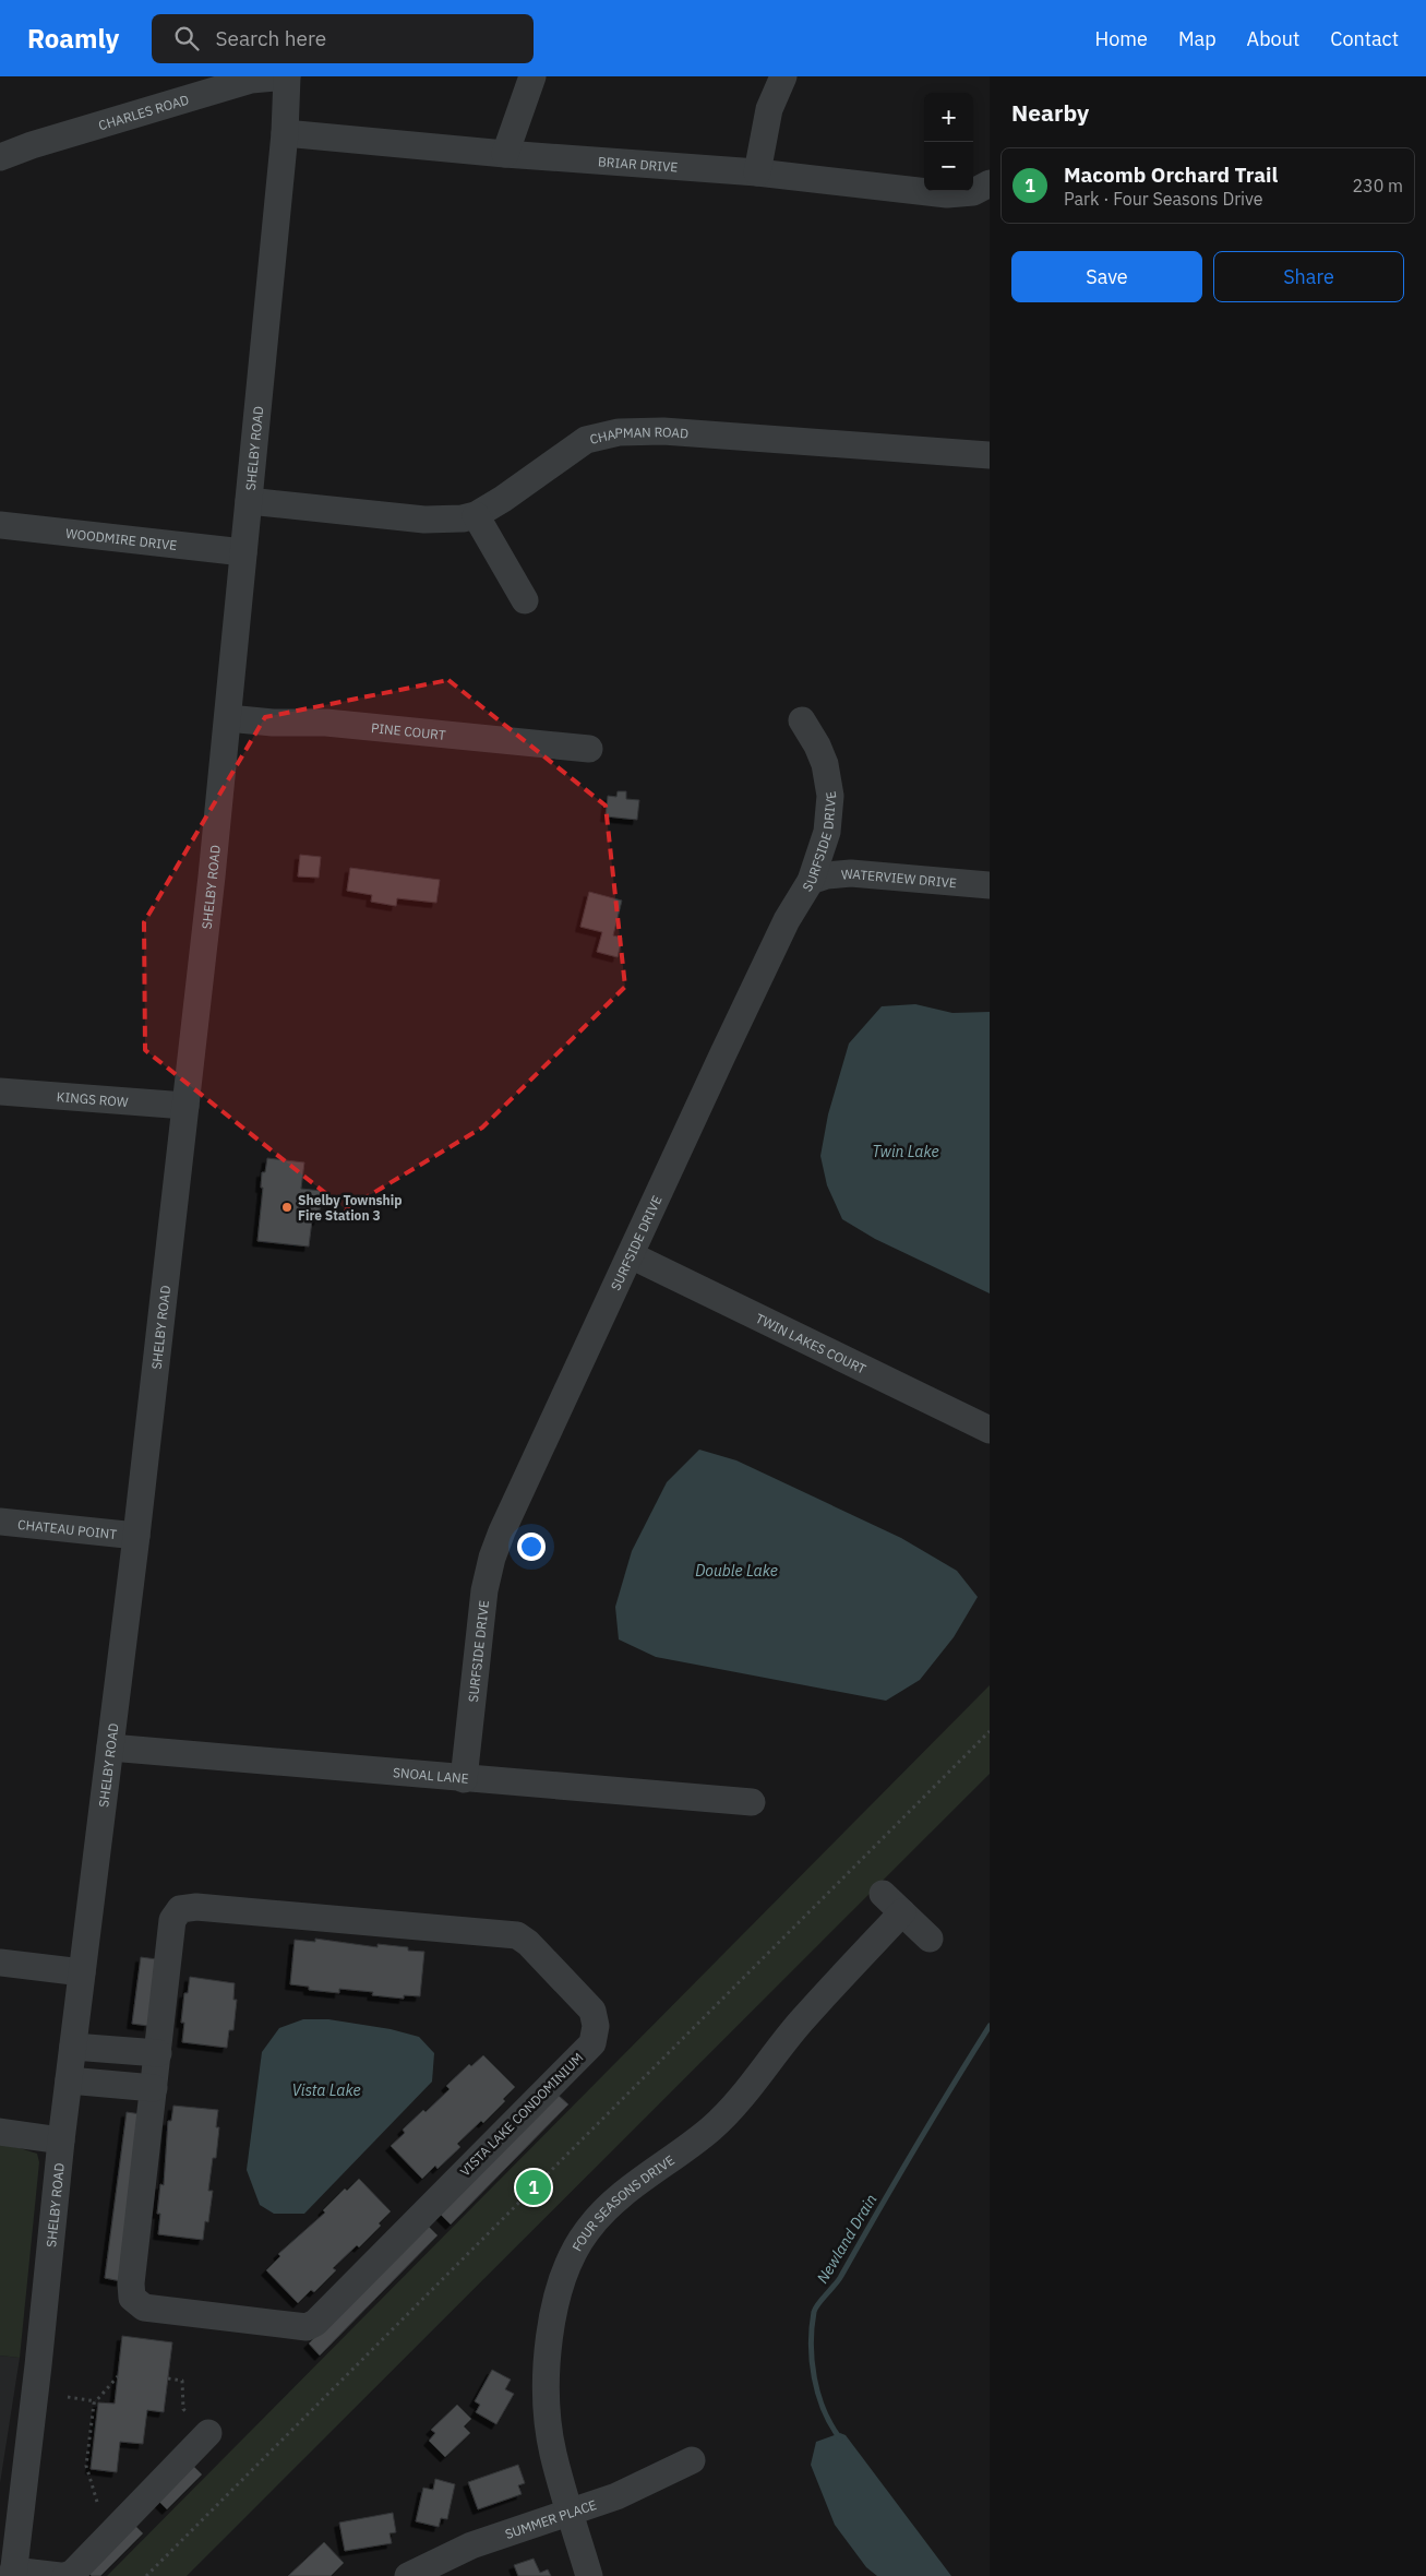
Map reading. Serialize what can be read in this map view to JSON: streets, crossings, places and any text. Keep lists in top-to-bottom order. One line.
{"streets":{"street":["CHARLES ROAD","BRIAR DRIVE","CHAPMAN ROAD","SHELBY ROAD","WOODMIRE DRIVE","PINE COURT","SURFSIDE DRIVE","WATERVIEW DRIVE","KINGS ROW","TWIN LAKES COURT","CHATEAU POINT","SNOAL LANE","VISTA LAKE CONDOMINIUM","FOUR SEASONS DRIVE","SUMMER PLACE"]},"crossings":[["CHARLES ROAD","SHELBY ROAD"],["BRIAR DRIVE","SHELBY ROAD"],["CHAPMAN ROAD","SHELBY ROAD"],["SHELBY ROAD","WOODMIRE DRIVE"],["SHELBY ROAD","PINE COURT"],["SHELBY ROAD","KINGS ROW"],["SHELBY ROAD","CHATEAU POINT"],["SHELBY ROAD","SNOAL LANE"],["SURFSIDE DRIVE","WATERVIEW DRIVE"],["SURFSIDE DRIVE","TWIN LAKES COURT"],["SURFSIDE DRIVE","SNOAL LANE"],["FOUR SEASONS DRIVE","SUMMER PLACE"]],"water":["Twin Lake","Double Lake","Vista Lake","Newland Drain"],"places":["Shelby Township Fire Station 3"],"page":{"header":"Roamly","search":"Search here","nav":["Home","Map","About","Contact"],"heading":"Nearby","map_buttons":["+","−"],"list":[{"mark":"1","name":"Macomb Orchard Trail","note":"Park · Four Seasons Drive","value":"230 m"}],"buttons":["Save","Share"],"pins":"1"}}
